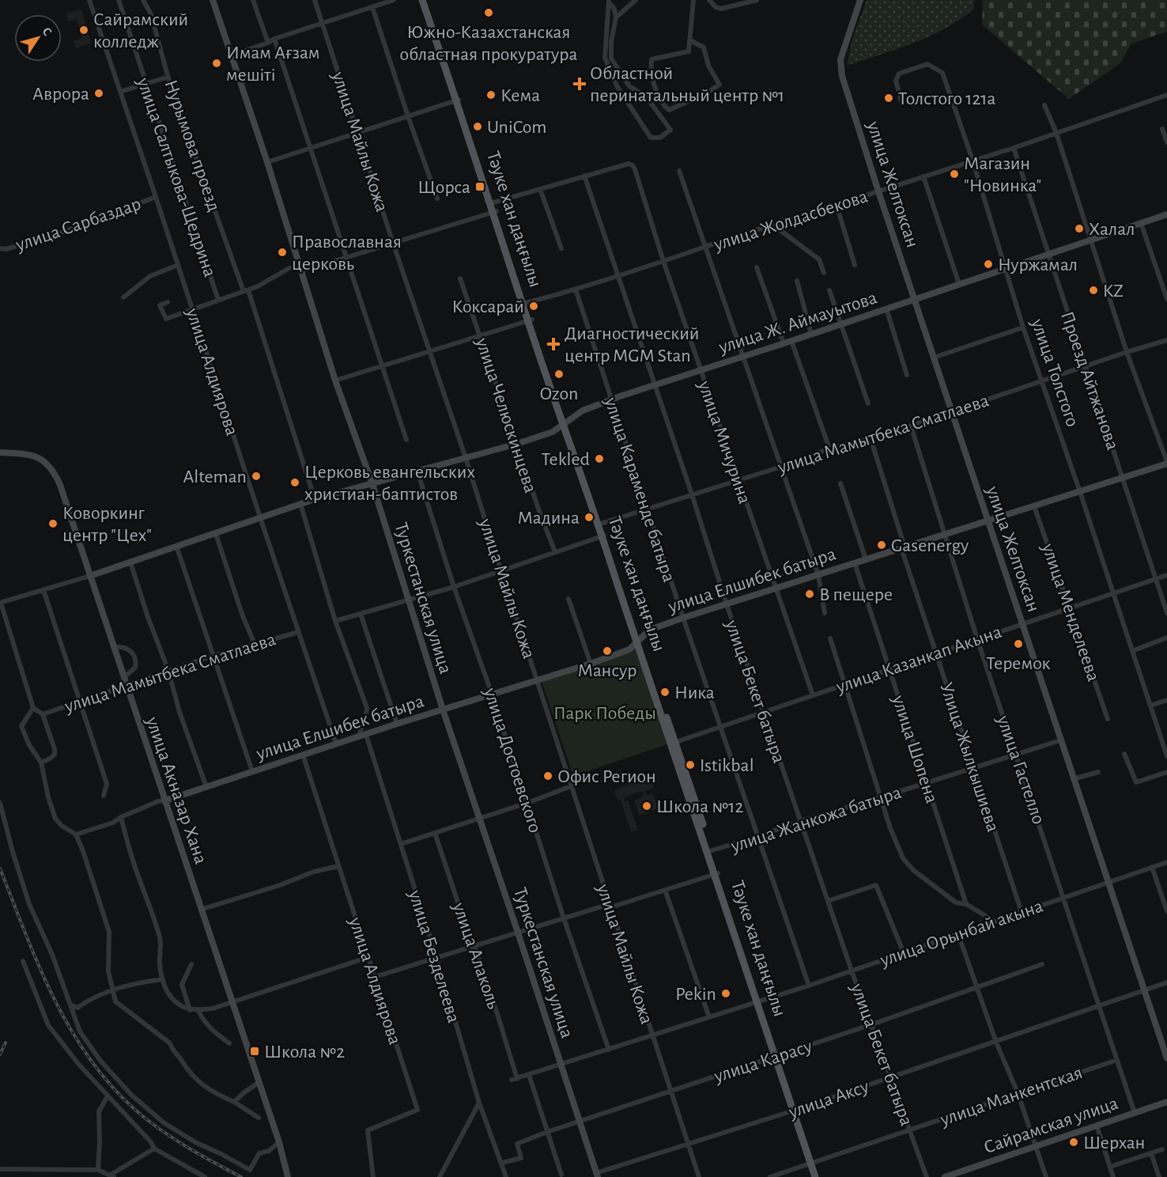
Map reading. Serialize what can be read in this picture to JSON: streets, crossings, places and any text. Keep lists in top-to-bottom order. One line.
{"streets":{"main road":["Тәуке хан даңғылы"],"street":["улица Майлы Кожа","Нурымова проезд","улица Салтыкова-Щедрина","улица Желтоксан","улица Жолдасбекова","улица Сарбаздар","улица Ж. Аймауытова","улица Алдиярова","улица Толстого","Проезд Айтжанова","улица Челюскинцева","улица Мамытбека Сматлаева","улица Мичурина","улица Караменде батыра","улица Елшибек батыра","Туркестанская улица","улица Менделеева","улица Казанкап Акына","улица Бекет батыра","улица Шопена","Улица Жылкышиева","улица Достоевского","улица Гастелло","улица Акназар Хана","улица Жанкожа батыра","улица Орынбай акына","улица Алаколь","улица Безделеева","улица Карасу","улица Манкентская","улица Аксу","Сайрамская улица"]},"crossings":[["улица Майлы Кожа","улица Ж. Аймауытова"],["улица Майлы Кожа","улица Елшибек батыра"],["улица Майлы Кожа","улица Жанкожа батыра"],["улица Майлы Кожа","улица Орынбай акына"],["улица Майлы Кожа","улица Карасу"],["улица Майлы Кожа","улица Аксу"],["Нурымова проезд","улица Ж. Аймауытова"],["улица Желтоксан","улица Жолдасбекова"],["улица Желтоксан","улица Ж. Аймауытова"],["улица Желтоксан","улица Мамытбека Сматлаева"],["улица Желтоксан","улица Елшибек батыра"],["улица Желтоксан","улица Казанкап Акына"],["улица Желтоксан","улица Жанкожа батыра"],["улица Желтоксан","улица Орынбай акына"],["улица Желтоксан","улица Аксу"],["Тәуке хан даңғылы","улица Жолдасбекова"],["Тәуке хан даңғылы","улица Ж. Аймауытова"],["Тәуке хан даңғылы","улица Мамытбека Сматлаева"],["Тәуке хан даңғылы","улица Елшибек батыра"],["Тәуке хан даңғылы","улица Казанкап Акына"],["Тәуке хан даңғылы","улица Жанкожа батыра"],["Тәуке хан даңғылы","улица Орынбай акына"],["Тәуке хан даңғылы","улица Карасу"],["Тәуке хан даңғылы","улица Манкентская"],["Тәуке хан даңғылы","улица Аксу"],["улица Жолдасбекова","улица Толстого"],["улица Жолдасбекова","Проезд Айтжанова"],["улица Жолдасбекова","улица Мичурина"],["улица Жолдасбекова","улица Караменде батыра"],["улица Жолдасбекова","улица Бекет батыра"],["улица Сарбаздар","улица Алдиярова"],["улица Ж. Аймауытова","улица Алдиярова"],["улица Ж. Аймауытова","улица Толстого"],["улица Ж. Аймауытова","Проезд Айтжанова"],["улица Ж. Аймауытова","улица Челюскинцева"],["улица Ж. Аймауытова","улица Мичурина"],["улица Ж. Аймауытова","улица Караменде батыра"],["улица Ж. Аймауытова","Туркестанская улица"],["улица Ж. Аймауытова","улица Бекет батыра"],["улица Ж. Аймауытова","улица Достоевского"],["улица Ж. Аймауытова","улица Акназар Хана"],["улица Алдиярова","улица Мамытбека Сматлаева"],["улица Алдиярова","улица Елшибек батыра"],["улица Алдиярова","улица Жанкожа батыра"],["улица Толстого","улица Мамытбека Сматлаева"],["улица Толстого","улица Елшибек батыра"],["улица Толстого","улица Казанкап Акына"],["Проезд Айтжанова","улица Мамытбека Сматлаева"],["Проезд Айтжанова","улица Елшибек батыра"],["Проезд Айтжанова","улица Казанкап Акына"],["улица Мамытбека Сматлаева","улица Мичурина"],["улица Мамытбека Сматлаева","улица Караменде батыра"],["улица Мамытбека Сматлаева","улица Бекет батыра"],["улица Мамытбека Сматлаева","улица Гастелло"],["улица Мамытбека Сматлаева","улица Акназар Хана"],["улица Мичурина","улица Елшибек батыра"],["улица Мичурина","улица Казанкап Акына"],["улица Мичурина","улица Бекет батыра"],["улица Караменде батыра","улица Елшибек батыра"],["улица Караменде батыра","улица Казанкап Акына"],["улица Караменде батыра","улица Жанкожа батыра"],["улица Караменде батыра","улица Орынбай акына"],["улица Елшибек батыра","Туркестанская улица"],["улица Елшибек батыра","улица Менделеева"],["улица Елшибек батыра","улица Бекет батыра"],["улица Елшибек батыра","улица Шопена"],["улица Елшибек батыра","Улица Жылкышиева"],["улица Елшибек батыра","улица Достоевского"],["улица Елшибек батыра","улица Гастелло"],["улица Елшибек батыра","улица Акназар Хана"],["улица Елшибек батыра","улица Безделеева"],["Туркестанская улица","улица Жанкожа батыра"],["Туркестанская улица","улица Орынбай акына"],["Туркестанская улица","улица Карасу"],["Туркестанская улица","улица Аксу"],["улица Менделеева","улица Казанкап Акына"],["улица Казанкап Акына","улица Бекет батыра"],["улица Казанкап Акына","улица Шопена"],["улица Казанкап Акына","Улица Жылкышиева"],["улица Казанкап Акына","улица Гастелло"],["улица Бекет батыра","улица Жанкожа батыра"],["улица Бекет батыра","улица Орынбай акына"],["улица Бекет батыра","улица Карасу"],["улица Бекет батыра","улица Манкентская"],["улица Бекет батыра","улица Аксу"],["улица Шопена","улица Жанкожа батыра"],["Улица Жылкышиева","улица Жанкожа батыра"],["Улица Жылкышиева","улица Орынбай акына"],["улица Достоевского","улица Жанкожа батыра"],["улица Достоевского","улица Орынбай акына"],["улица Гастелло","улица Жанкожа батыра"],["улица Гастелло","улица Орынбай акына"],["улица Гастелло","улица Манкентская"],["улица Гастелло","улица Аксу"],["улица Гастелло","Сайрамская улица"],["улица Жанкожа батыра","улица Алаколь"],["улица Жанкожа батыра","улица Безделеева"],["улица Орынбай акына","улица Алаколь"],["улица Безделеева","улица Карасу"]],"parks":["Парк Победы"],"places":{"other":["Южно-Казахстанская областная прокуратура","Сайрамский колледж","Имам Ағзам мешіті","Аврора","Кема","Толстого 121а","UniCom","Магазин \"Новинка\"","Халал","Православная церковь","Нуржамал","KZ","Коксарай","Ozon","Tekled","Alteman","Церковь евангельских христиан-баптистов","Мадина","Коворкинг центр \"Цех\"","Gasenergy","В пещере","Теремок","Мансур","Ника","Istikbal","Офис Регион","Школа №12","Pekin","Шерхан"],"health":["Областной перинатальный центр №1","Диагностический центр MGM Stan"],"transit":["Щорса","Школа №2"]},"north":"top right"}
